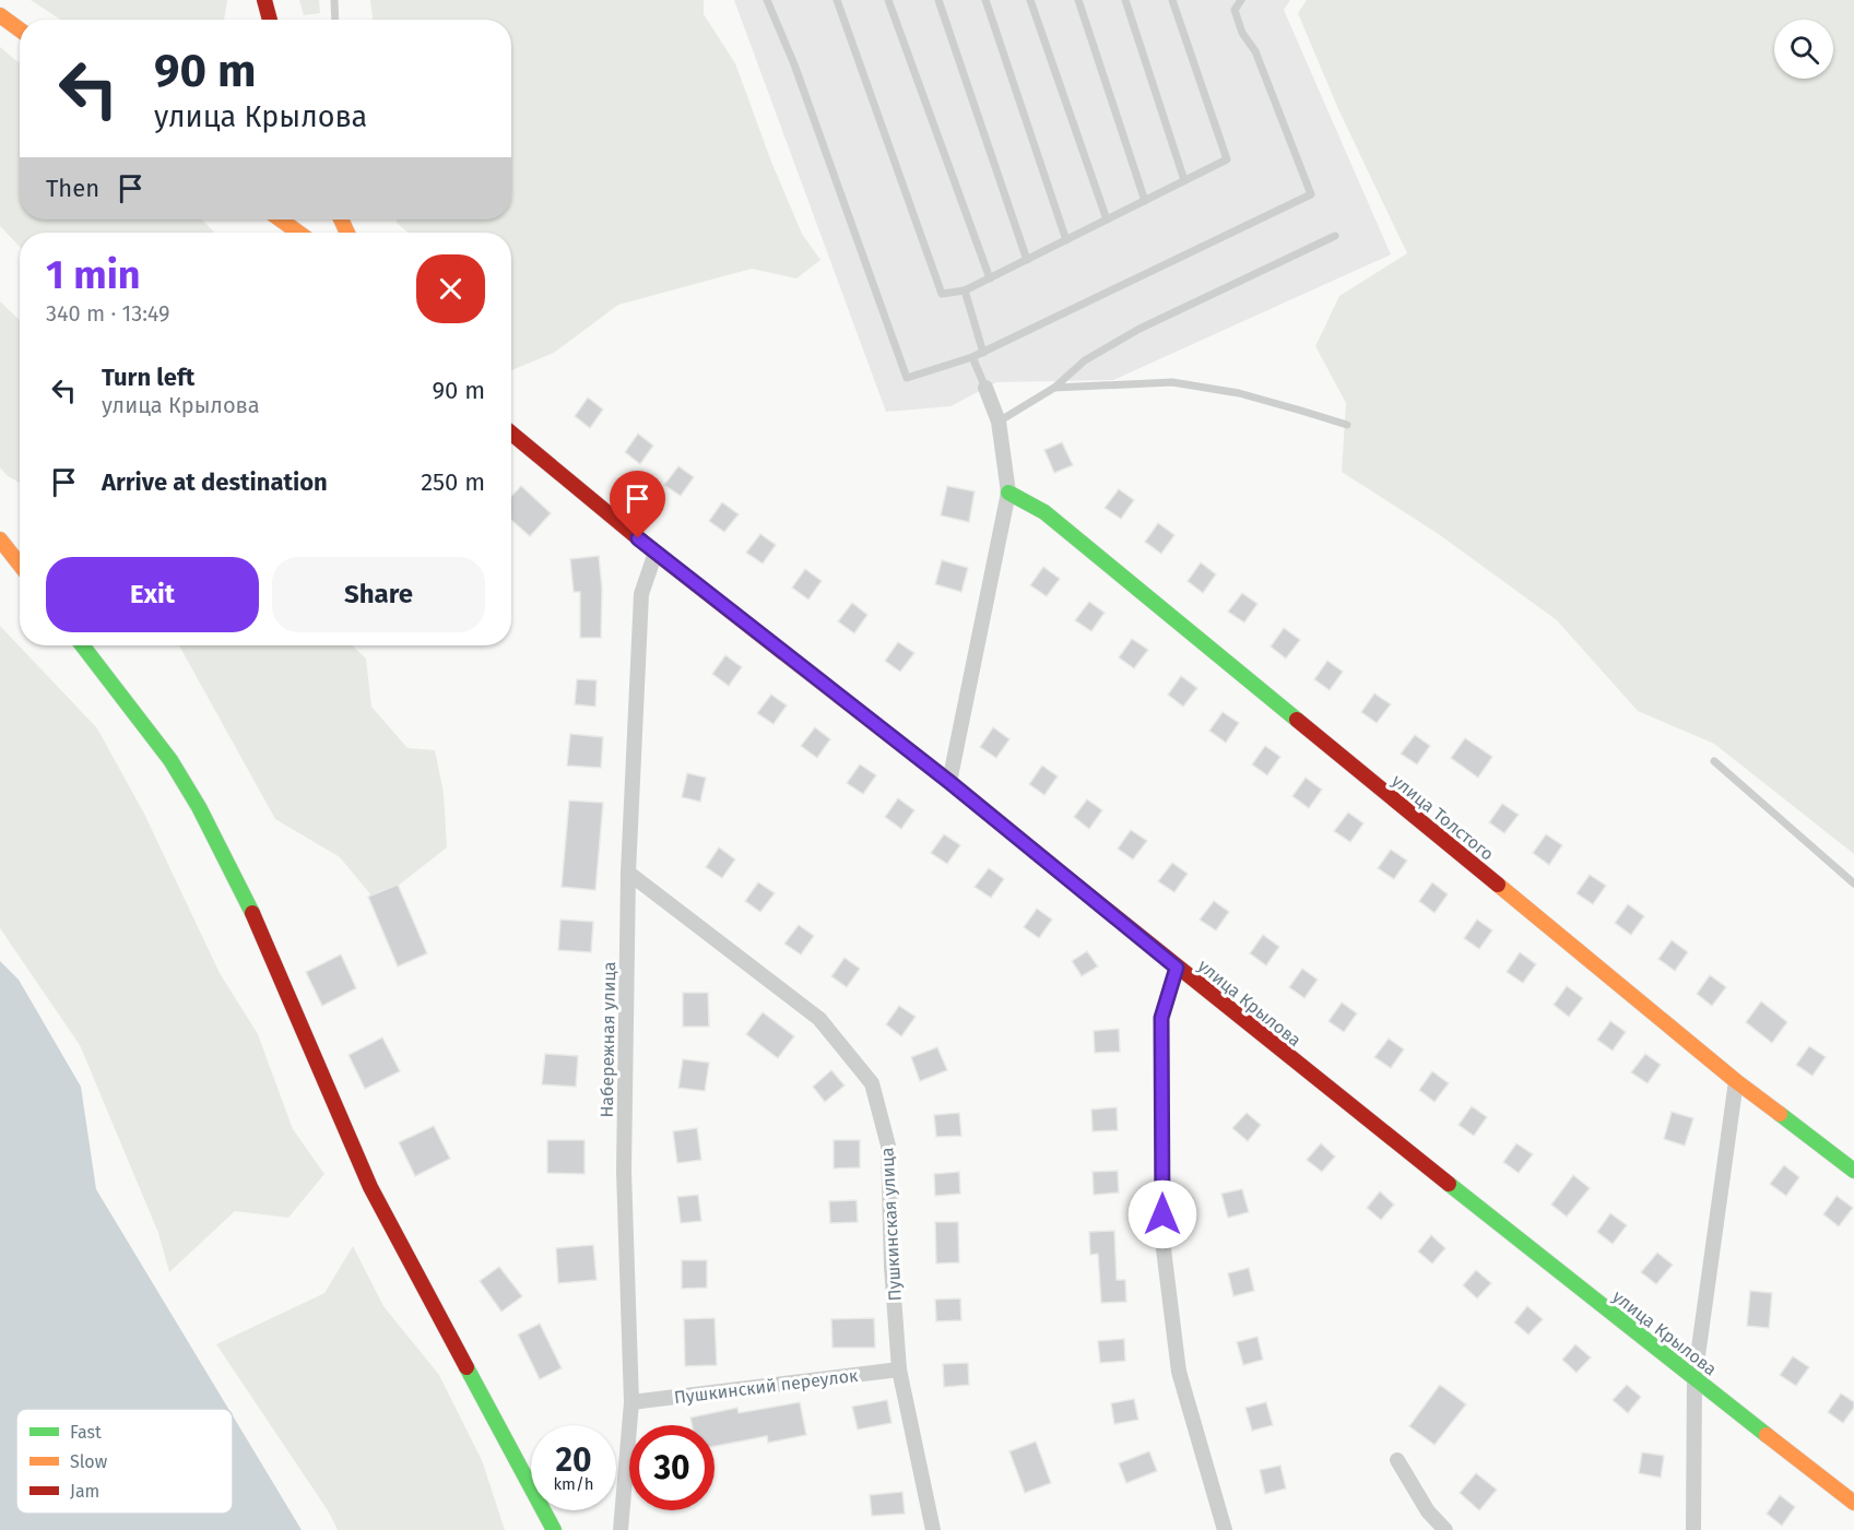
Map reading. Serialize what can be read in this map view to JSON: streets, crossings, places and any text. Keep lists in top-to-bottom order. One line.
{"streets":{"street":["улица Толстого","улица Крылова","Набережная улица","Пушкинская улица","Пушкинский переулок"]},"crossings":[["улица Крылова","Набережная улица"],["Набережная улица","Пушкинская улица"],["Набережная улица","Пушкинский переулок"],["Пушкинская улица","Пушкинский переулок"]],"legend":["Fast","Slow","Jam"],"page":{"turn":["90 m","улица Крылова"],"then":"Then","heading":["1 min","340 m · 13:49"],"list":[{"name":"Turn left","note":"улица Крылова","value":"90 m"},{"name":"Arrive at destination","value":"250 m"}],"buttons":["Exit","Share"],"speed":"20 km/h","limit":"30"}}
